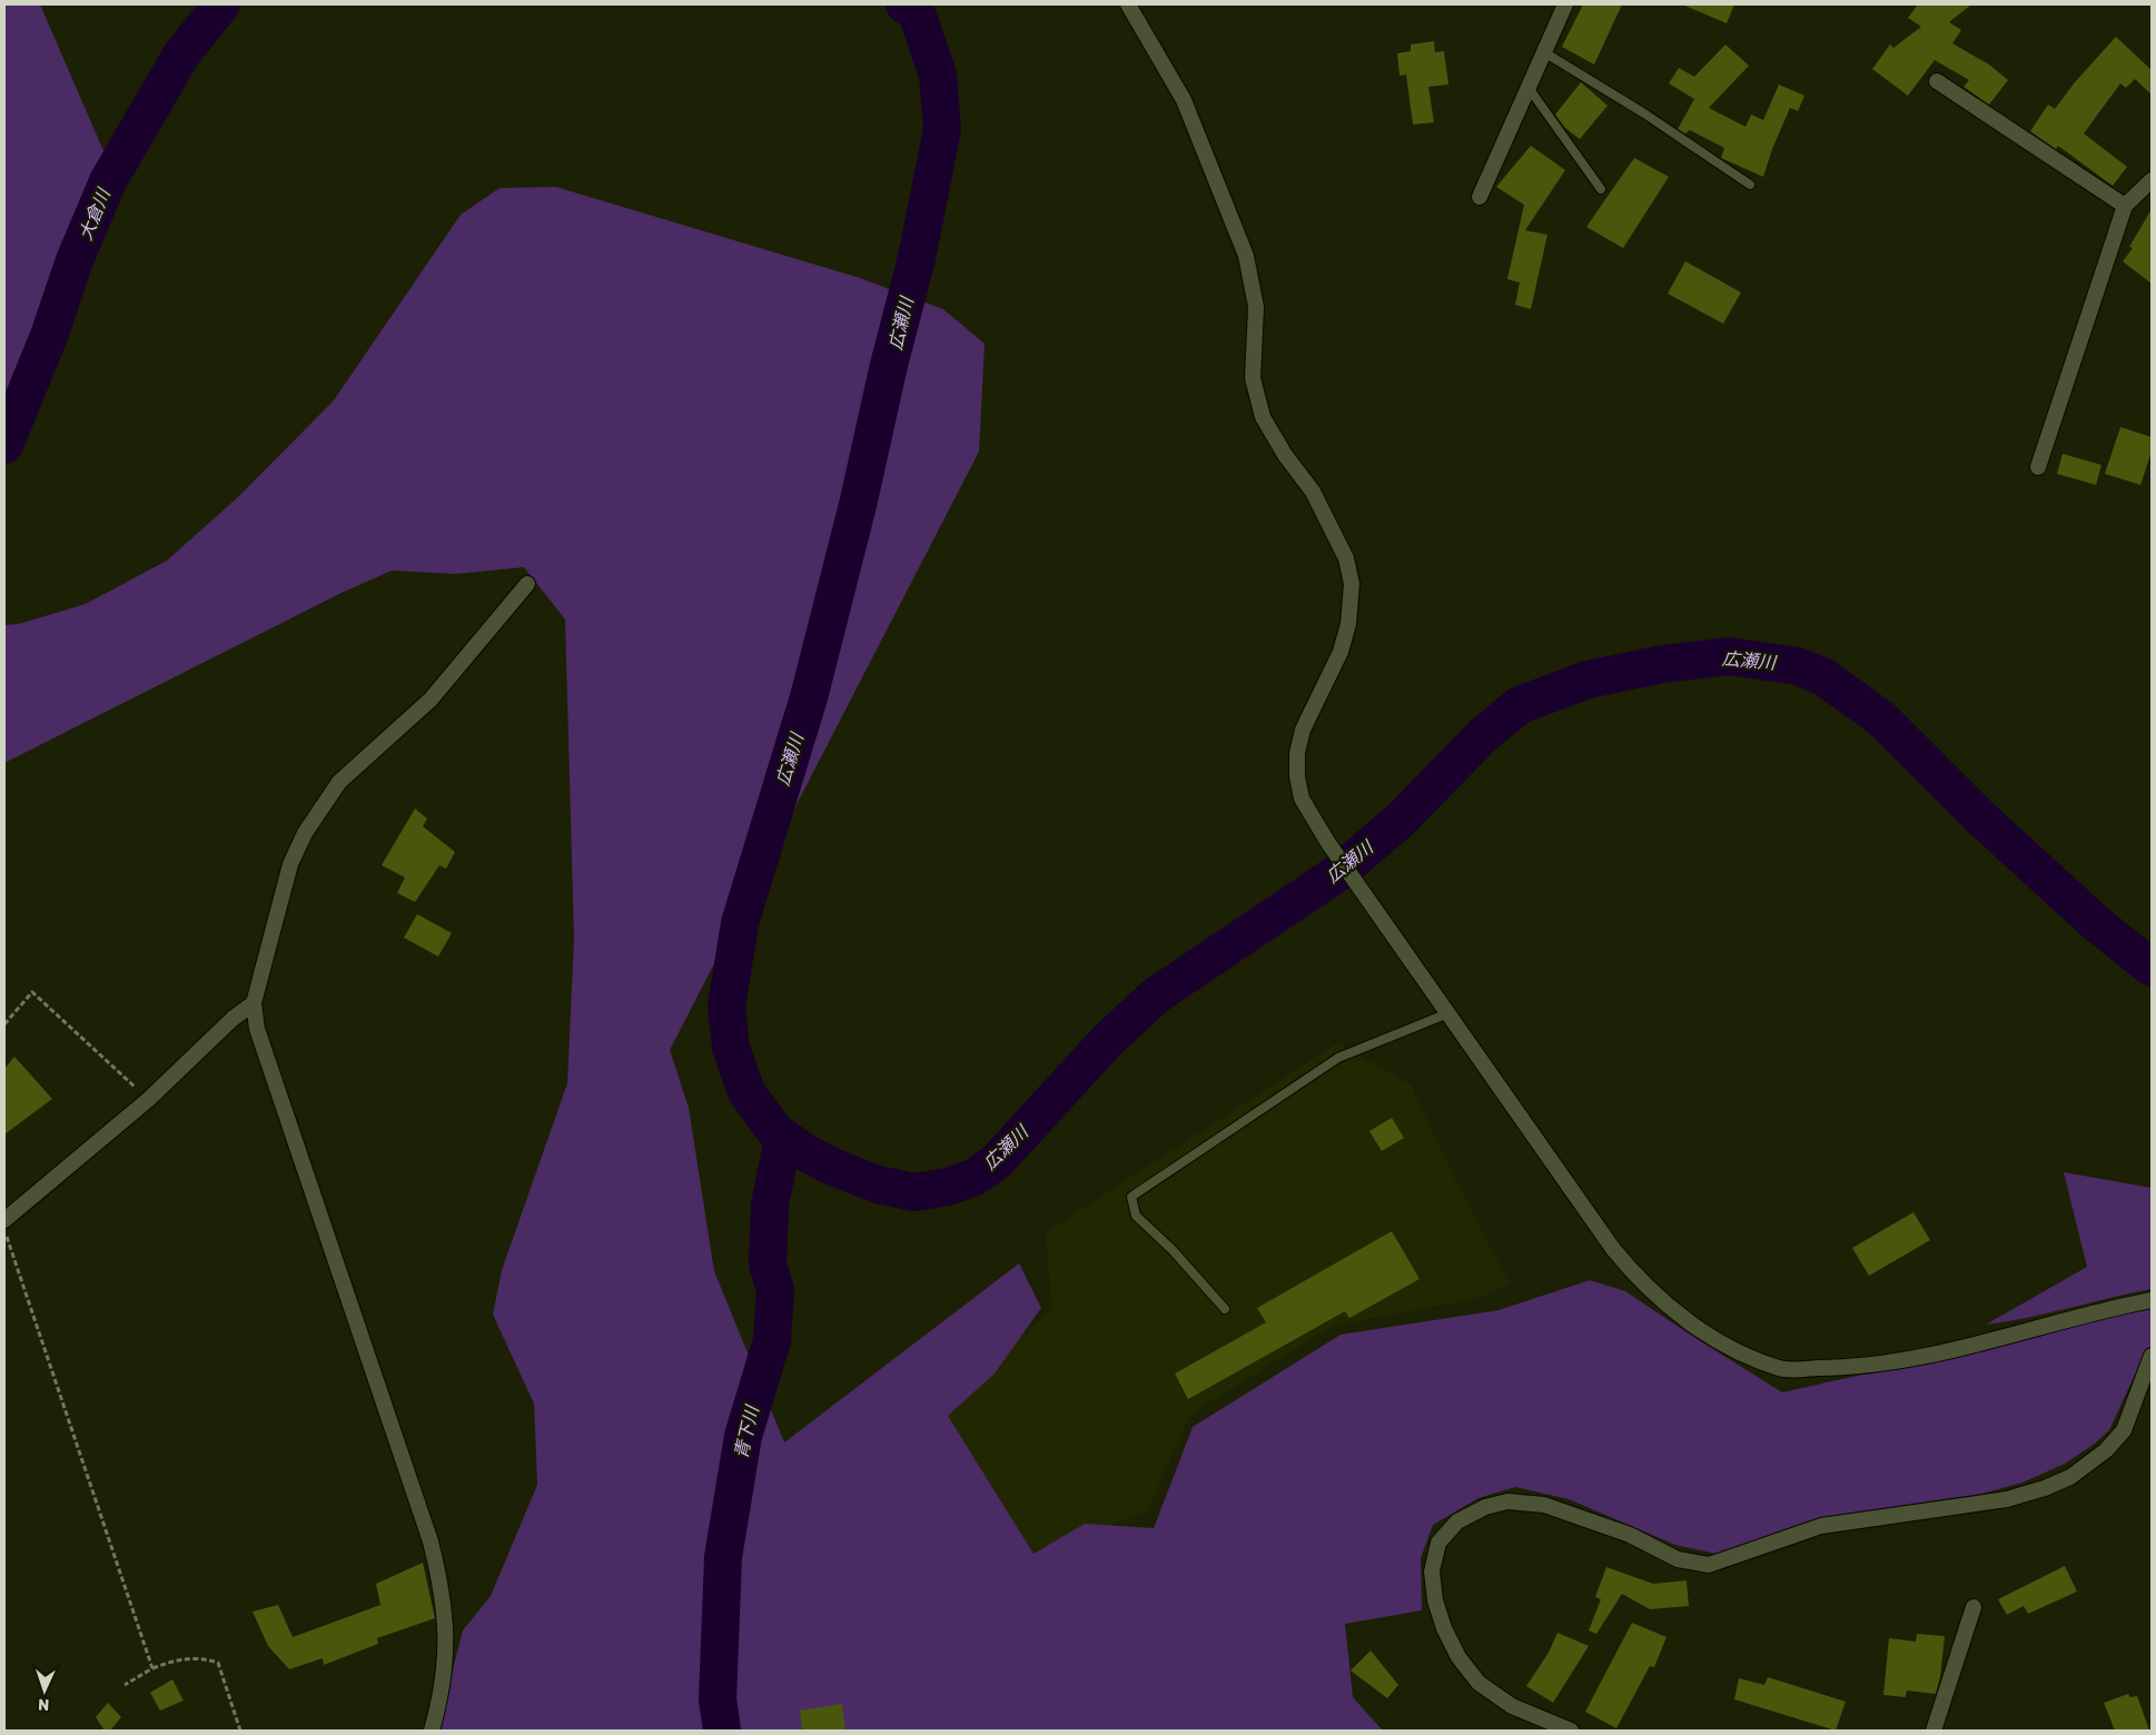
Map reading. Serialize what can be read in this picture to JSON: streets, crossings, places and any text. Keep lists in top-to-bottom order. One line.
{"water":["大倉川","広瀬川","青下川"],"north":"bottom"}
